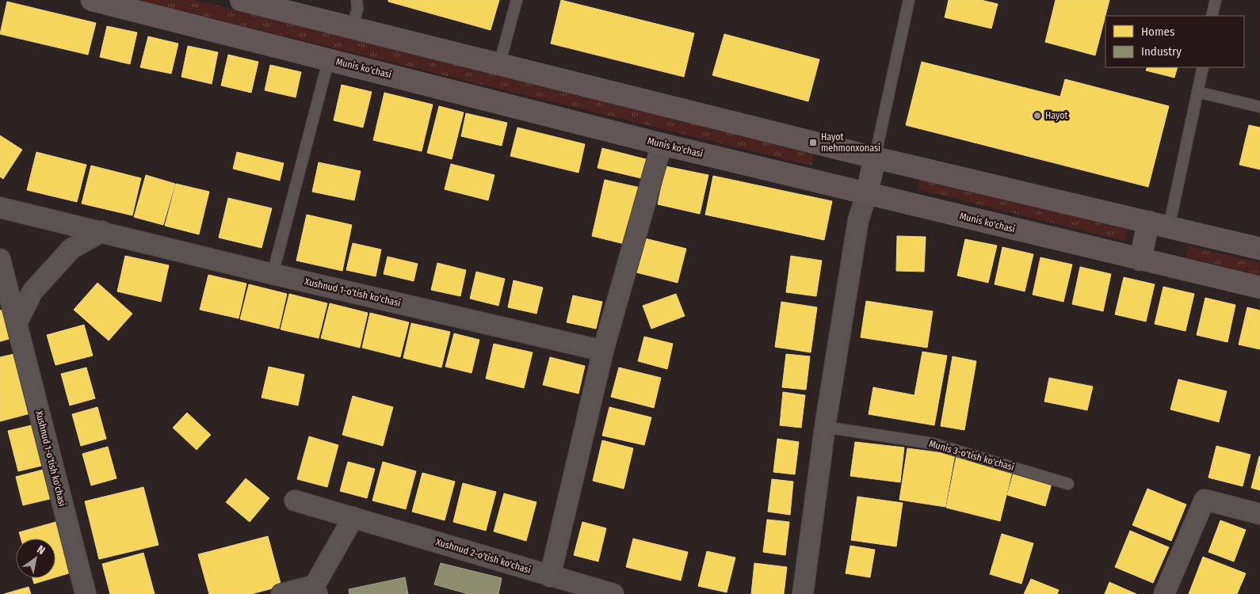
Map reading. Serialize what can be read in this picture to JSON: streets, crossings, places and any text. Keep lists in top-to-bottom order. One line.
{"streets":{"street":["Munis ko'chasi","Xushnud 1-o'tish ko'chasi","Xushnud 2-o'tish ko'chasi"],"lane":["Munis 3-o'tish ko'chasi"]},"places":{"other":["Hayot"],"transit":["Hayot mehmonxonasi"]},"legend":["Homes","Industry"],"north":"top right"}
